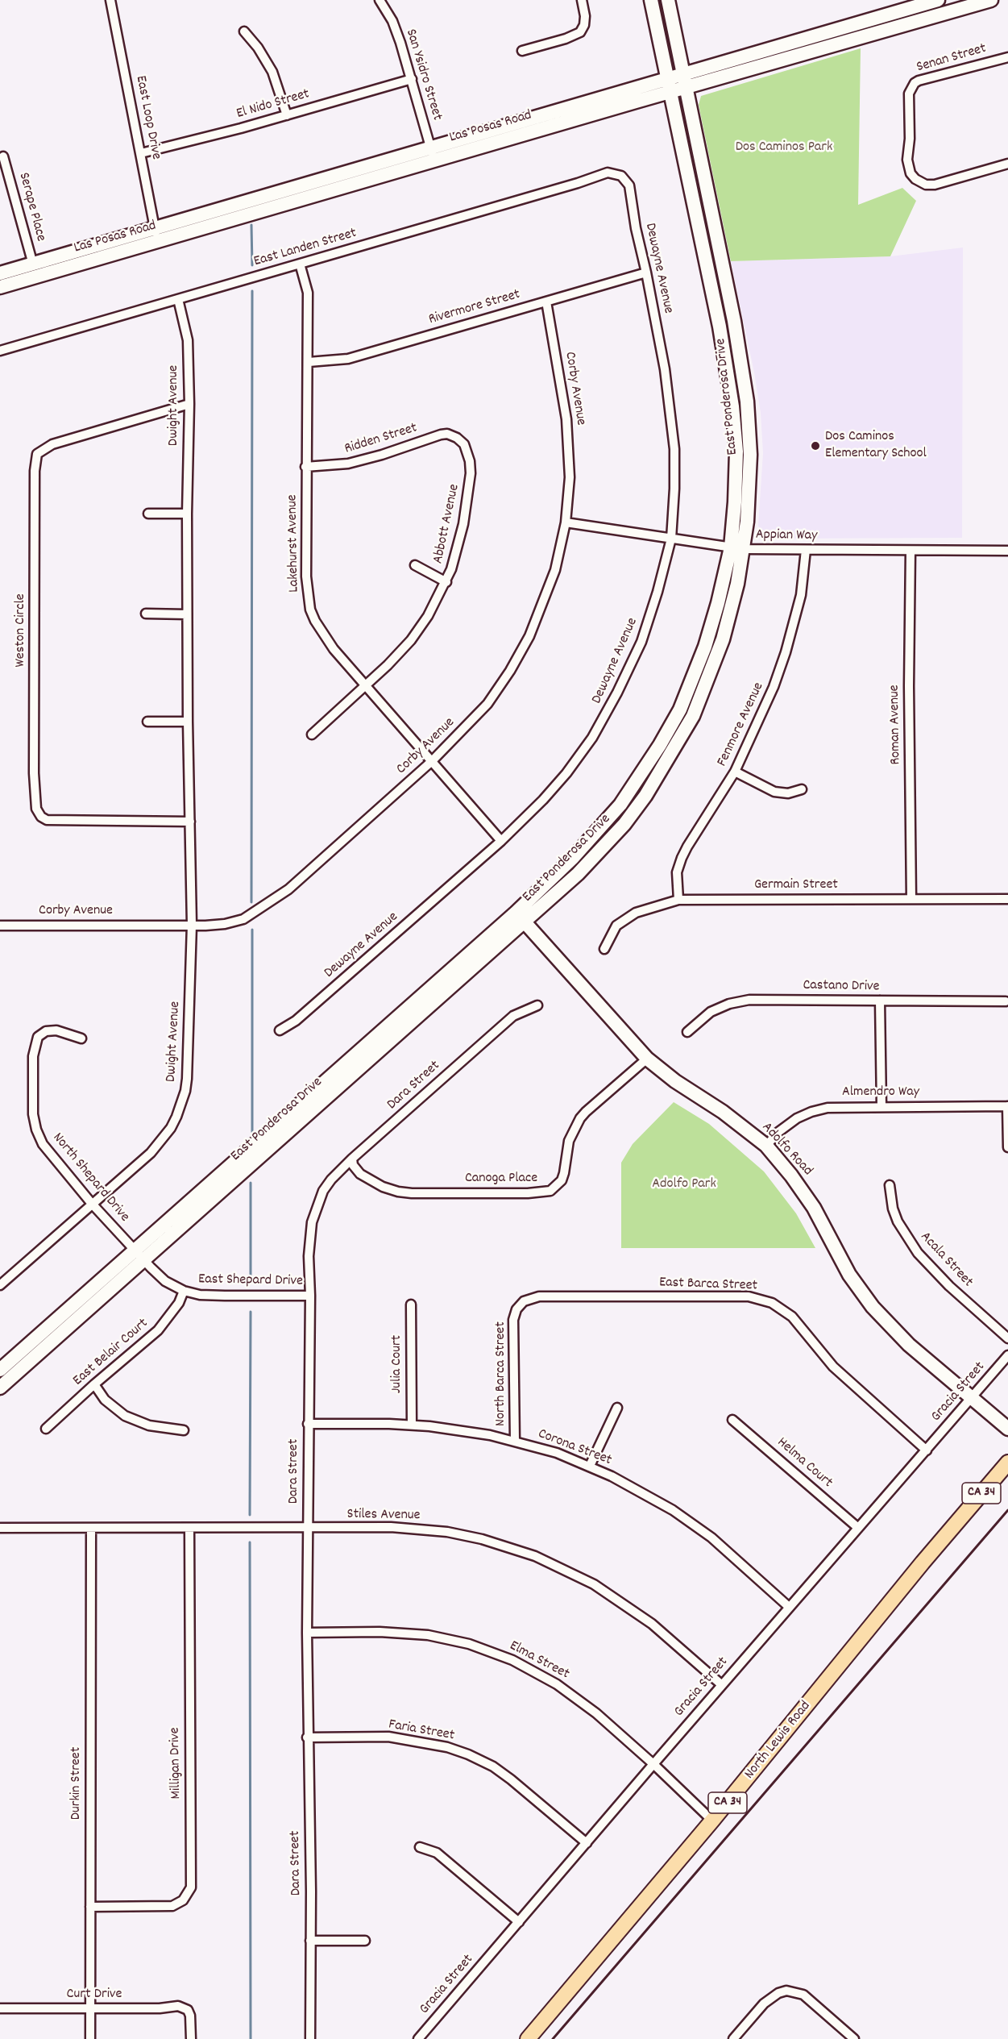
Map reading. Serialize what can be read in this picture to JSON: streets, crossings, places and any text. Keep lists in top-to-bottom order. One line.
{"streets":{"main road":["Las Posas Road","East Ponderosa Drive","Adolfo Road","CA 34","North Lewis Road"],"street":["Senan Street","San Ysidro Street","El Nido Street","East Loop Drive","Serape Place","East Landen Street","Dewayne Avenue","Rivermore Street","Corby Avenue","Dwight Avenue","Ridden Street","Abbott Avenue","Appian Way","Lakehurst Avenue","Weston Circle","Fenmore Avenue","Roman Avenue","Germain Street","Castano Drive","Dara Street","Almendro Way","North Shepard Drive","Canoga Place","Acala Street","East Shepard Drive","East Barca Street","East Belair Court","Julia Court","North Barca Street","Gracia Street","Corona Street","Helma Court","Stiles Avenue","Elma Street","Faria Street","Milligan Drive","Durkin Street","Curt Drive"]},"crossings":[["San Ysidro Street","El Nido Street"],["San Ysidro Street","Las Posas Road"],["El Nido Street","East Loop Drive"],["East Loop Drive","Las Posas Road"],["Las Posas Road","Serape Place"],["Las Posas Road","East Ponderosa Drive"],["East Landen Street","Dewayne Avenue"],["East Landen Street","Dwight Avenue"],["East Landen Street","Lakehurst Avenue"],["Dewayne Avenue","Rivermore Street"],["Dewayne Avenue","Appian Way"],["Dewayne Avenue","Lakehurst Avenue"],["Rivermore Street","Corby Avenue"],["Rivermore Street","Lakehurst Avenue"],["Corby Avenue","Dwight Avenue"],["Corby Avenue","Appian Way"],["Corby Avenue","Lakehurst Avenue"],["East Ponderosa Drive","Appian Way"],["East Ponderosa Drive","Adolfo Road"],["East Ponderosa Drive","North Shepard Drive"],["East Ponderosa Drive","East Shepard Drive"],["Dwight Avenue","Weston Circle"],["Dwight Avenue","North Shepard Drive"],["Ridden Street","Abbott Avenue"],["Ridden Street","Lakehurst Avenue"],["Abbott Avenue","Lakehurst Avenue"],["Appian Way","Fenmore Avenue"],["Appian Way","Roman Avenue"],["Fenmore Avenue","Germain Street"],["Roman Avenue","Germain Street"],["Dara Street","Canoga Place"],["Dara Street","East Shepard Drive"],["Dara Street","Corona Street"],["Dara Street","Stiles Avenue"],["Dara Street","Elma Street"],["Dara Street","Faria Street"],["Almendro Way","Adolfo Road"],["Adolfo Road","Canoga Place"],["Adolfo Road","Gracia Street"],["North Shepard Drive","East Shepard Drive"],["East Shepard Drive","East Belair Court"],["East Barca Street","North Barca Street"],["East Barca Street","Gracia Street"],["Julia Court","Corona Street"],["North Barca Street","Corona Street"],["Gracia Street","Corona Street"],["Gracia Street","Helma Court"],["Gracia Street","Stiles Avenue"],["Gracia Street","Elma Street"],["Gracia Street","Faria Street"],["Stiles Avenue","Milligan Drive"],["Stiles Avenue","Durkin Street"],["Elma Street","North Lewis Road"],["Milligan Drive","Durkin Street"],["Durkin Street","Curt Drive"]],"parks":["Dos Caminos Park","Adolfo Park"],"places":["Dos Caminos Elementary School"]}
